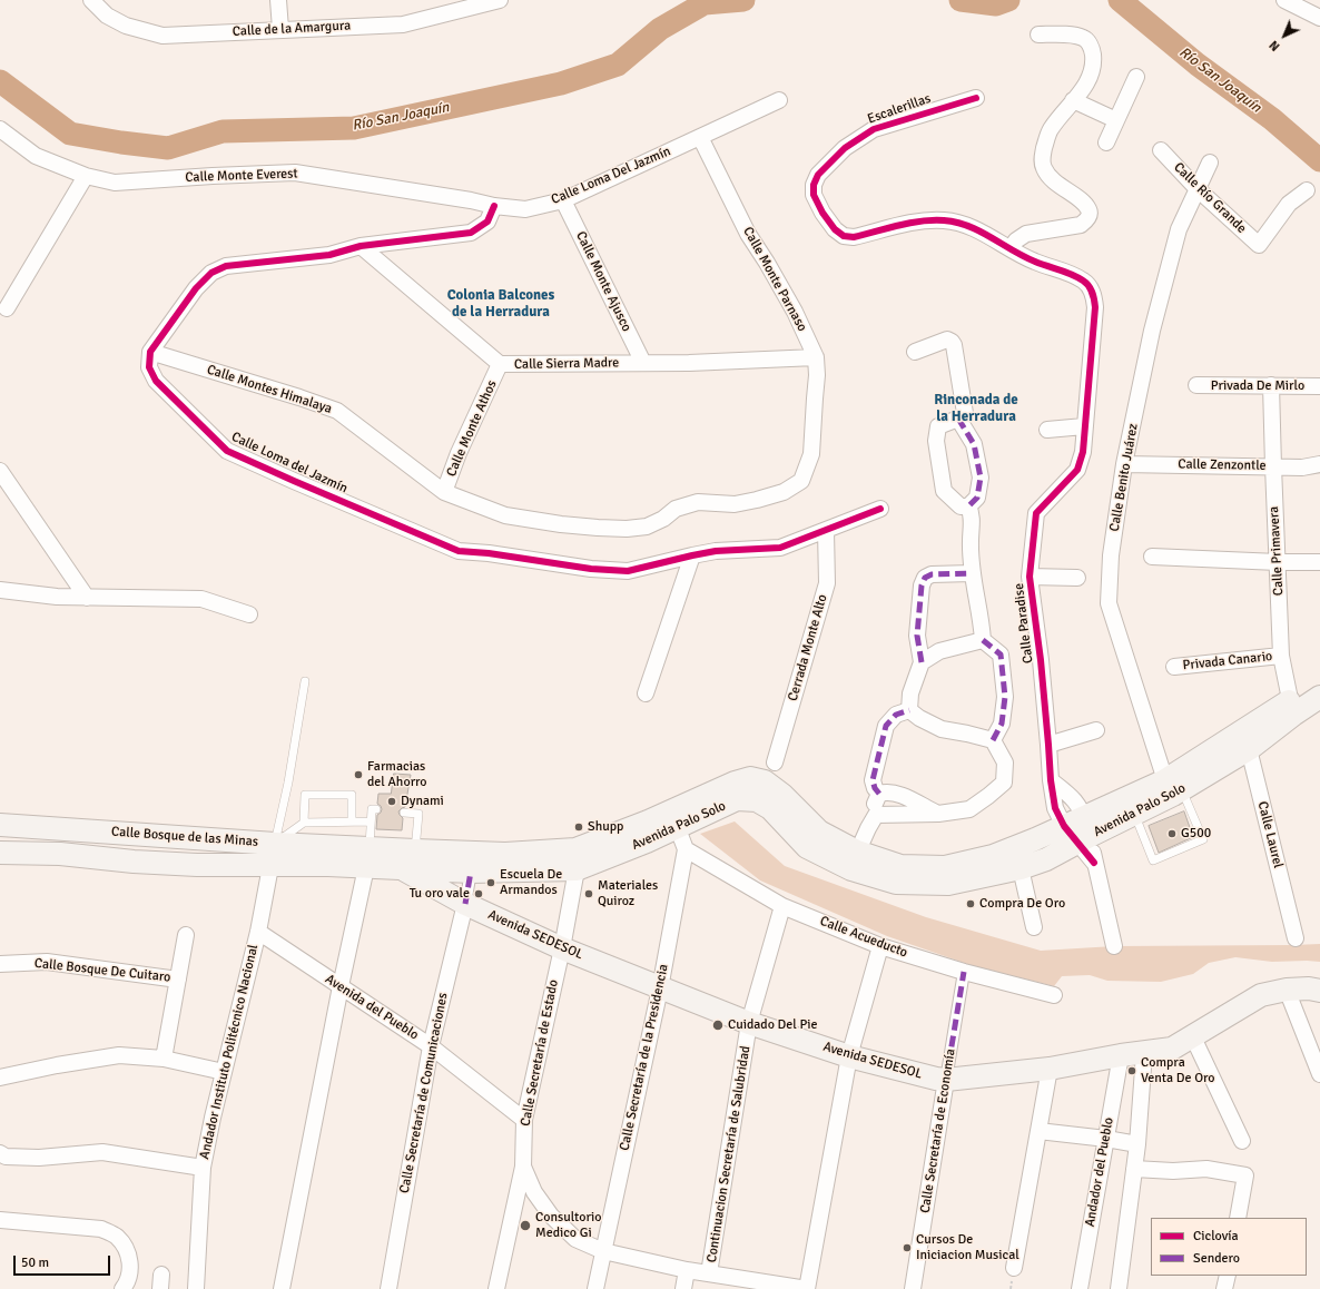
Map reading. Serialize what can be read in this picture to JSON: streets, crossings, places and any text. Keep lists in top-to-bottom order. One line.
{"streets":{"main road":["Avenida Palo Solo","Calle Bosque de las Minas","Avenida SEDESOL"],"street":["Calle de la Amargura","Escalerillas","Calle Monte Everest","Calle Loma Del Jazmín","Calle Río Grande","Calle Monte Parnaso","Calle Monte Ajusco","Calle Sierra Madre","Privada De Mirlo","Calle Montes Himalaya","Calle Monte Athos","Calle Loma del Jazmín","Calle Zenzontle","Calle Benito Juárez","Calle Primavera","Calle Paradise","Cerrada Monte Alto","Privada Canario","Calle Laurel","Calle Acueducto","Calle Bosque De Cuitaro","Avenida del Pueblo","Andador Instituto Politécnico Nacional","Calle Secretaría de Estado","Calle Secretaría de la Presidencia","Calle Secretaría de Comunicaciones","Calle Secretaría de Economía","Continuacion Secretaría de Salubridad","Andador del Pueblo"]},"crossings":[["Escalerillas","Calle Paradise"],["Calle Monte Everest","Calle Loma Del Jazmín"],["Calle Loma Del Jazmín","Calle Monte Parnaso"],["Calle Loma Del Jazmín","Calle Monte Ajusco"],["Calle Río Grande","Calle Benito Juárez"],["Calle Monte Parnaso","Calle Sierra Madre"],["Calle Monte Parnaso","Calle Montes Himalaya"],["Calle Monte Parnaso","Calle Monte Athos"],["Calle Monte Ajusco","Calle Sierra Madre"],["Calle Sierra Madre","Calle Monte Athos"],["Privada De Mirlo","Calle Primavera"],["Calle Montes Himalaya","Calle Monte Athos"],["Calle Montes Himalaya","Calle Loma del Jazmín"],["Calle Loma del Jazmín","Cerrada Monte Alto"],["Calle Zenzontle","Calle Benito Juárez"],["Calle Zenzontle","Calle Primavera"],["Calle Benito Juárez","Avenida Palo Solo"],["Calle Primavera","Privada Canario"],["Calle Primavera","Avenida Palo Solo"],["Calle Paradise","Avenida Palo Solo"],["Avenida Palo Solo","Calle Laurel"],["Avenida Palo Solo","Calle Bosque de las Minas"],["Avenida Palo Solo","Avenida SEDESOL"],["Avenida Palo Solo","Calle Secretaría de Estado"],["Avenida Palo Solo","Calle Secretaría de Comunicaciones"],["Calle Bosque de las Minas","Andador Instituto Politécnico Nacional"],["Avenida SEDESOL","Calle Secretaría de Estado"],["Avenida SEDESOL","Calle Secretaría de la Presidencia"],["Avenida SEDESOL","Calle Secretaría de Comunicaciones"],["Avenida SEDESOL","Calle Secretaría de Economía"],["Avenida SEDESOL","Continuacion Secretaría de Salubridad"],["Avenida SEDESOL","Andador del Pueblo"],["Calle Acueducto","Calle Secretaría de la Presidencia"],["Calle Acueducto","Calle Secretaría de Economía"],["Calle Acueducto","Continuacion Secretaría de Salubridad"],["Avenida del Pueblo","Andador Instituto Politécnico Nacional"],["Avenida del Pueblo","Calle Secretaría de Estado"],["Avenida del Pueblo","Calle Secretaría de Comunicaciones"]],"districts":["Colonia Balcones de la Herradura","Rinconada de la Herradura"],"water":["Río San Joaquín"],"places":["Farmacias del Ahorro","Dynami","Shupp","G500","Escuela De Armandos","Tu oro vale","Materiales Quiroz","Compra De Oro","Cuidado Del Pie","Compra Venta De Oro","Consultorio Medico Gi","Cursos De Iniciacion Musical"],"legend":["Ciclovía","Sendero"],"scale_bar":"50 m","north":"bottom left"}
